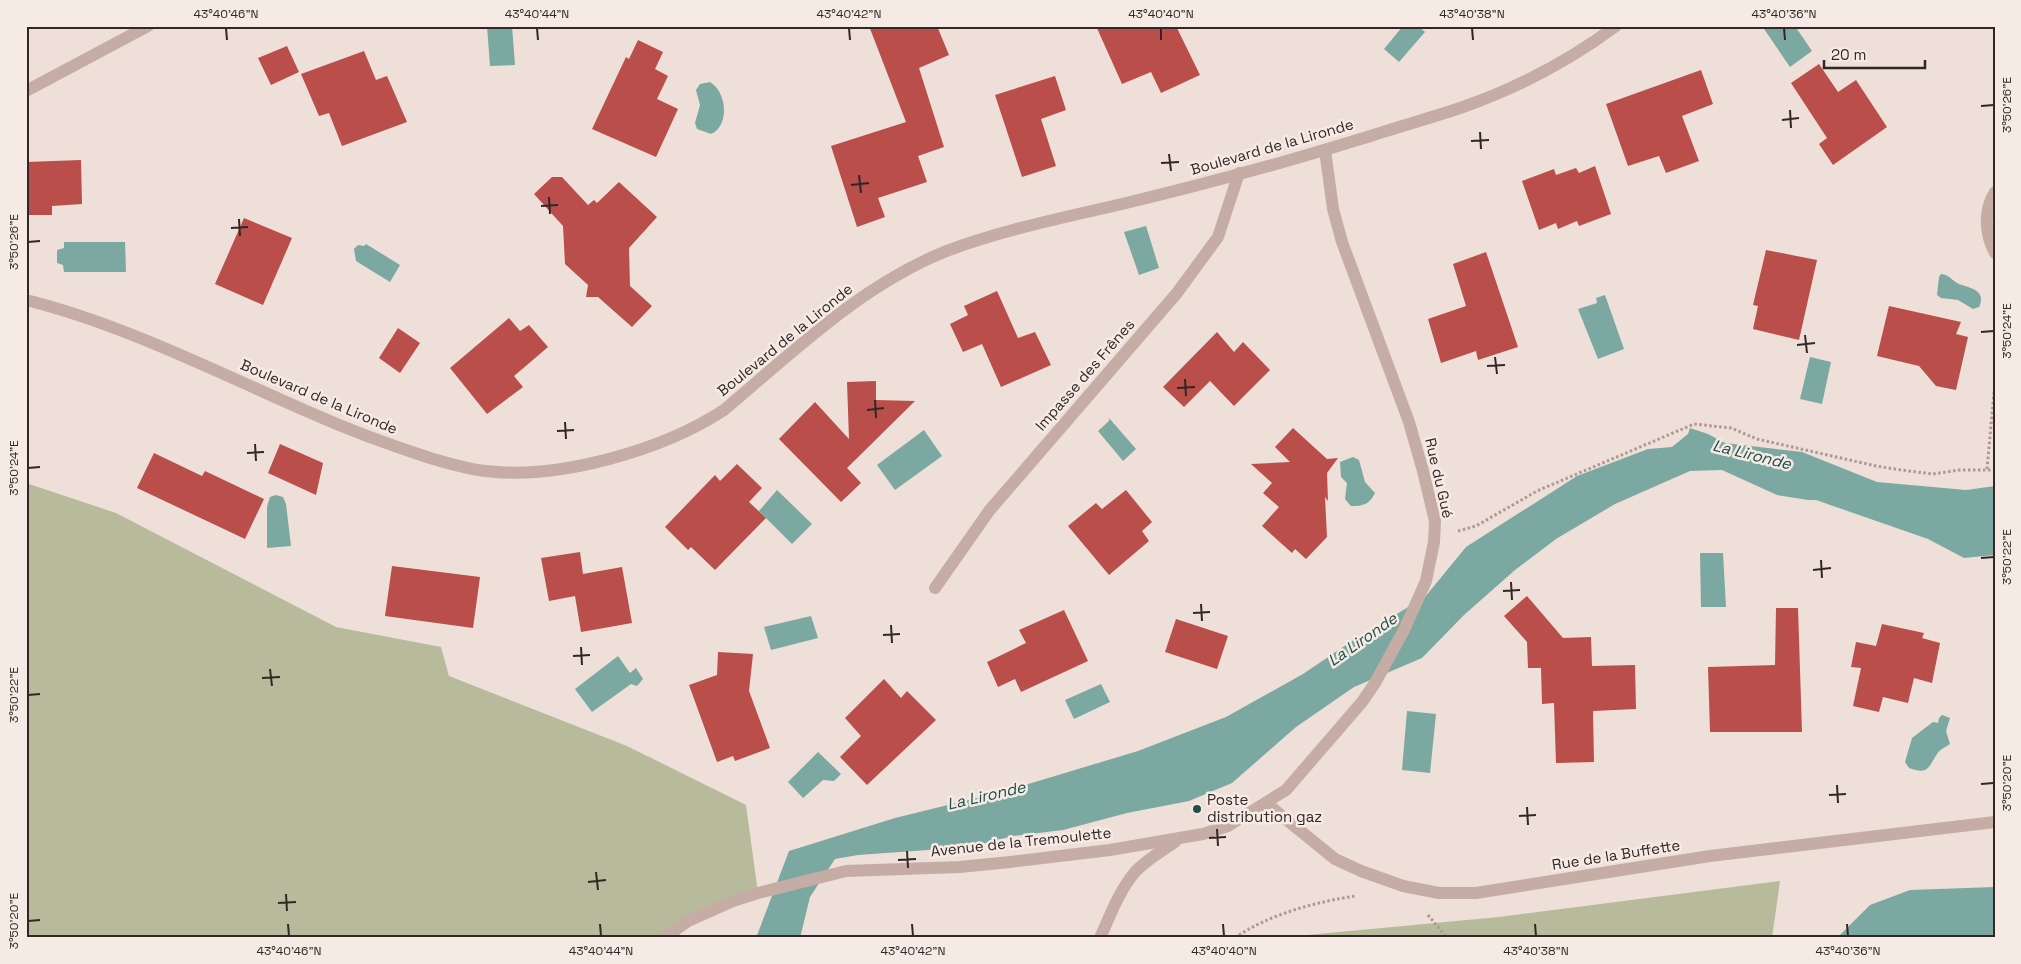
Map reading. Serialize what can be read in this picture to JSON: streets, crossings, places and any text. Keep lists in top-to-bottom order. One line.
{"streets":{"street":["Boulevard de la Lironde","Impasse des Frênes","Rue du Gué","Avenue de la Tremoulette","Rue de la Buffette"]},"crossings":[["Boulevard de la Lironde","Impasse des Frênes"],["Boulevard de la Lironde","Rue du Gué"],["Rue du Gué","Avenue de la Tremoulette"],["Rue du Gué","Rue de la Buffette"],["Avenue de la Tremoulette","Rue de la Buffette"]],"water":["La Lironde"],"places":["Poste distribution gaz"],"scale_bar":"20 m","coordinates":["43°40'46\"N","43°40'44\"N","43°40'42\"N","43°40'40\"N","43°40'38\"N","43°40'36\"N","3°50'26\"E","3°50'24\"E","3°50'22\"E","3°50'20\"E"]}
